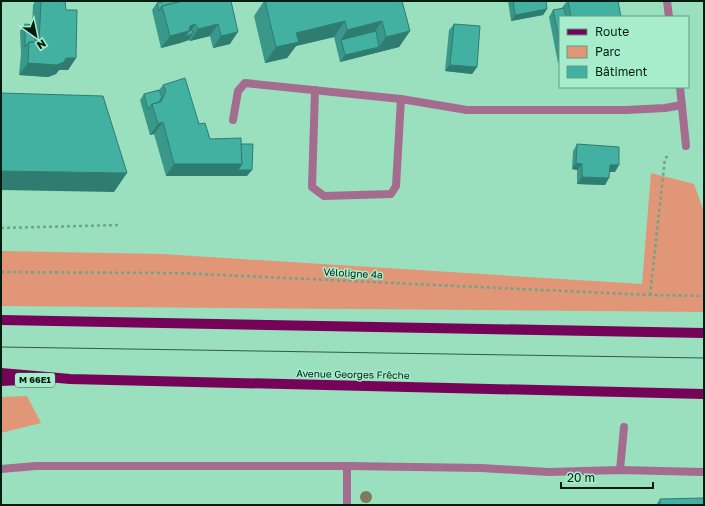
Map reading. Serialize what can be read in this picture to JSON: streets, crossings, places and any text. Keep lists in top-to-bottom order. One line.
{"streets":{"main road":["Avenue Georges Frêche","M 66E1"],"path":["Véloligne 4a"]},"crossings":[["Avenue Georges Frêche","M 66E1"]],"legend":["Route","Parc","Bâtiment"],"scale_bar":"20 m","north":"bottom right"}
